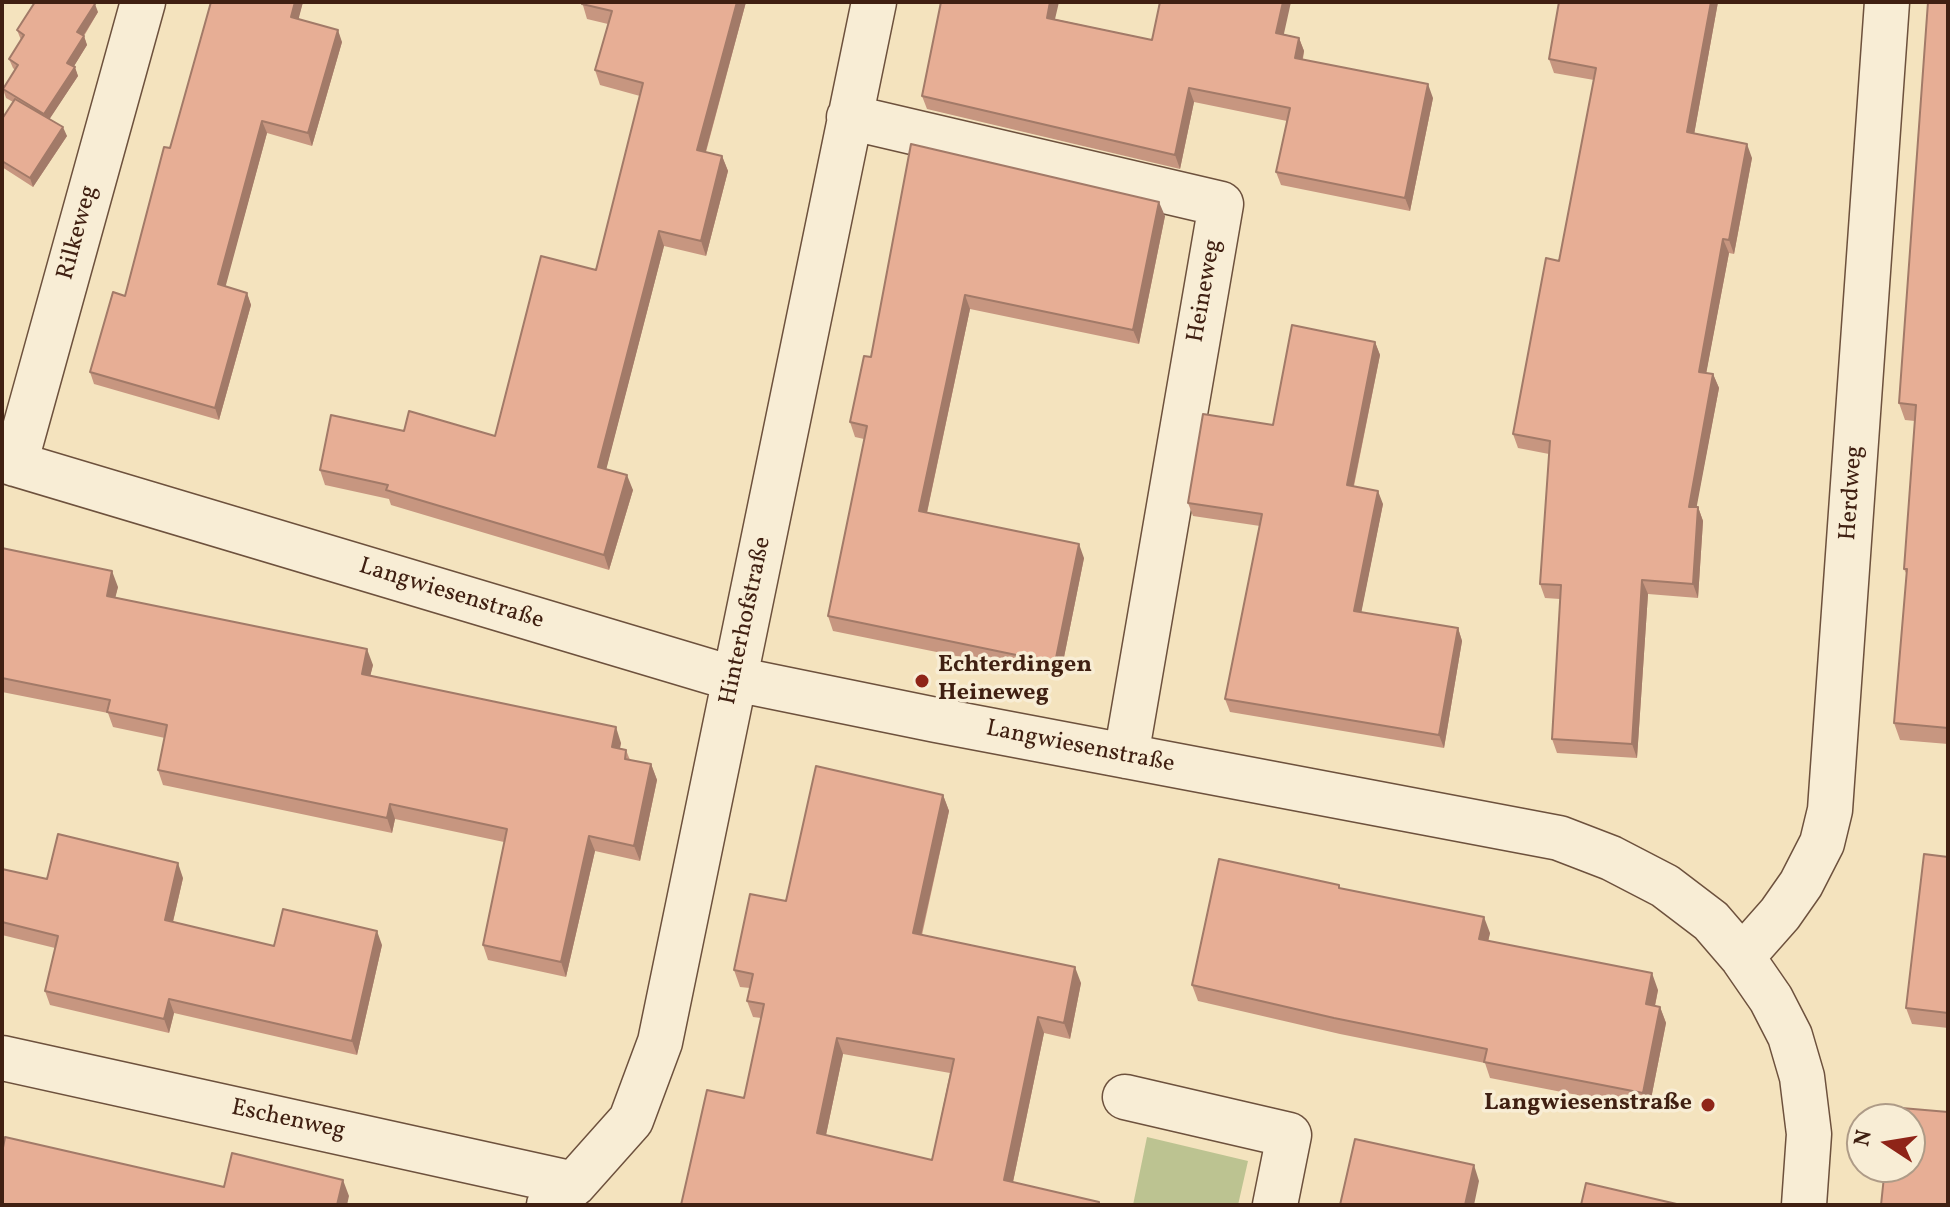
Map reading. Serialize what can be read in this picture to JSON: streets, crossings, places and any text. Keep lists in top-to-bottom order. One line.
{"streets":{"street":["Rilkeweg","Heineweg","Herdweg","Langwiesenstraße","Hinterhofstraße","Eschenweg"]},"crossings":[["Rilkeweg","Langwiesenstraße"],["Heineweg","Langwiesenstraße"],["Heineweg","Hinterhofstraße"],["Herdweg","Langwiesenstraße"],["Langwiesenstraße","Hinterhofstraße"],["Hinterhofstraße","Eschenweg"]],"places":["Echterdingen Heineweg","Langwiesenstraße"],"north":"left"}
